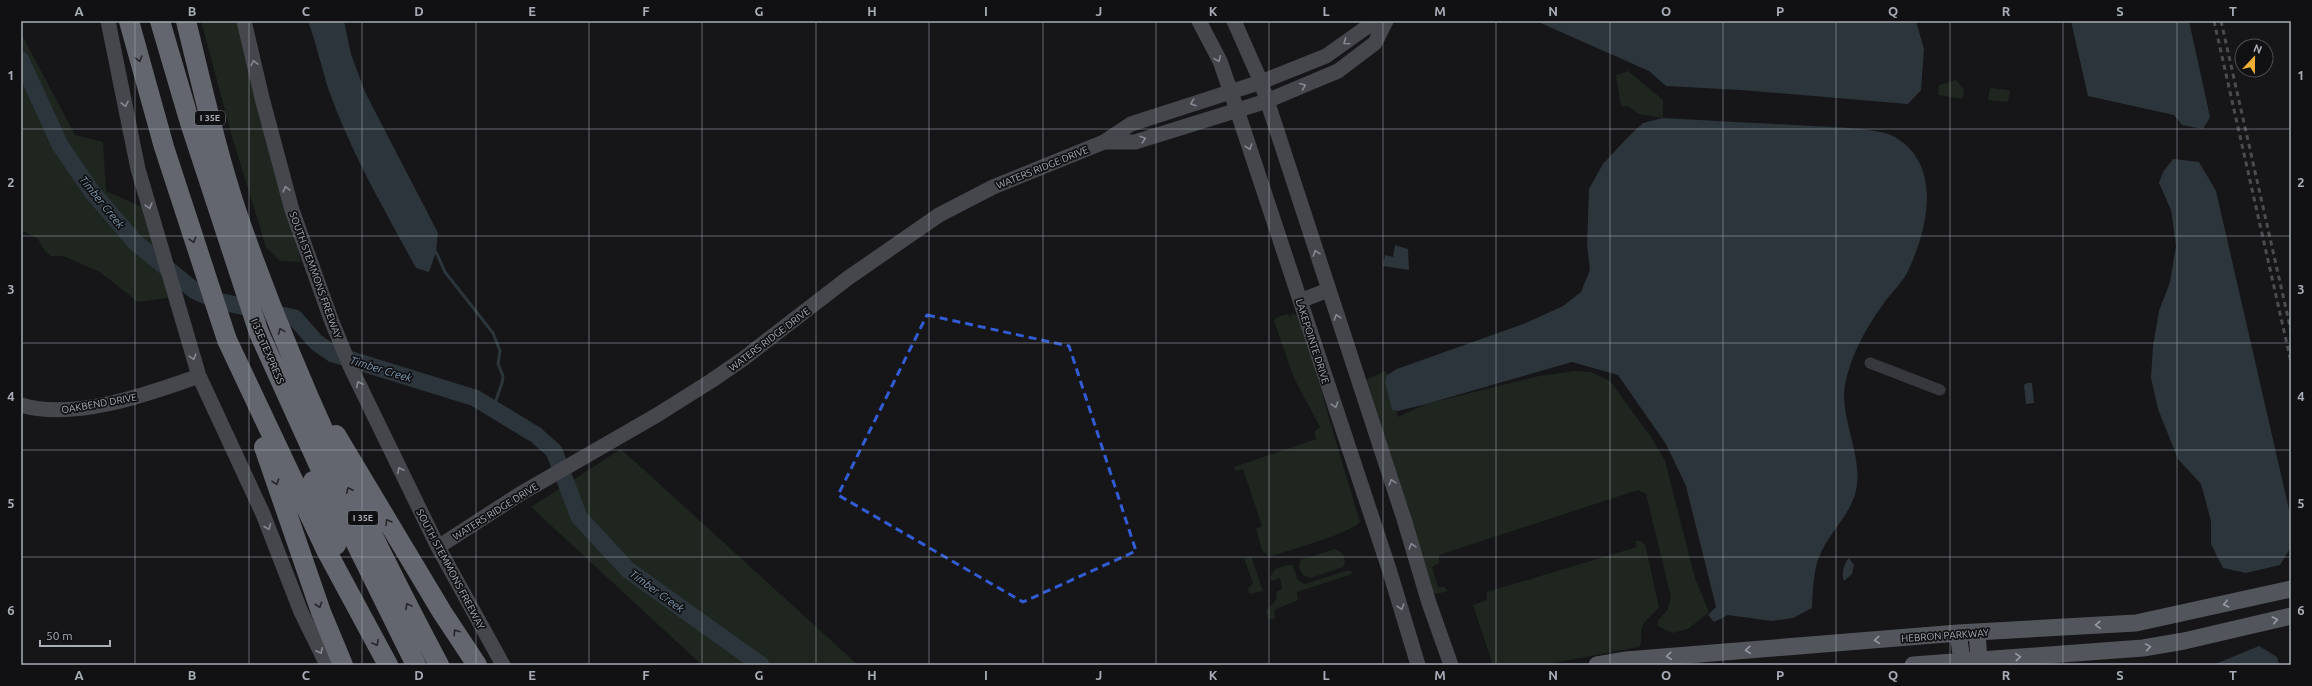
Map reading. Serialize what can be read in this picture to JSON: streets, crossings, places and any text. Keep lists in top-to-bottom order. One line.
{"streets":{"highway":["I 35E","I 35E TEXPRESS"],"main road":["WATERS RIDGE DRIVE","SOUTH STEMMONS FREEWAY","LAKEPOINTE DRIVE","OAKBEND DRIVE","HEBRON PARKWAY"]},"crossings":[["WATERS RIDGE DRIVE","SOUTH STEMMONS FREEWAY"],["WATERS RIDGE DRIVE","LAKEPOINTE DRIVE"]],"one_way":["SOUTH STEMMONS FREEWAY"],"water":["Timber Creek"],"scale_bar":"50 m","north":"top","grid":{"columns":["A","B","C","D","E","F","G","H","I","J","K","L","M","N","O","P","Q","R","S","T"],"rows":["1","2","3","4","5","6"]}}
